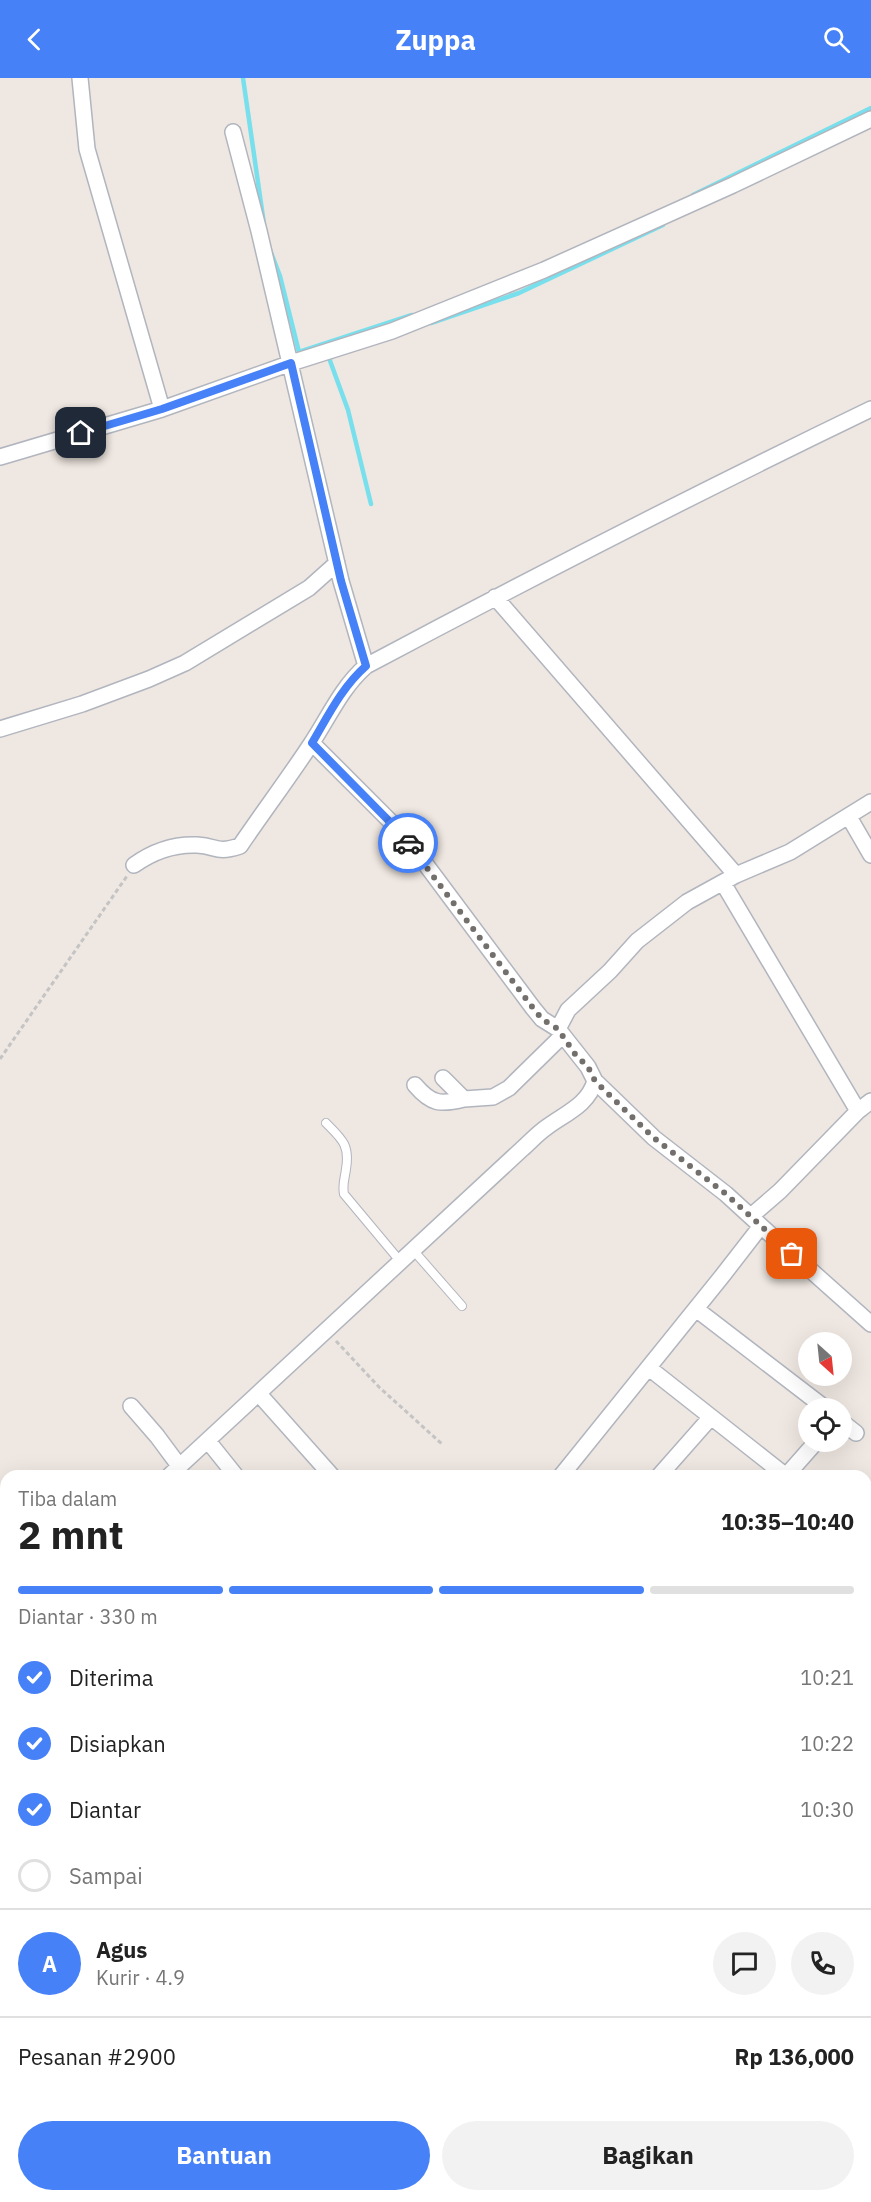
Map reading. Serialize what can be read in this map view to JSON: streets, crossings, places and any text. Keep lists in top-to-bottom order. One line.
{"north":"bottom right","page":{"header":"Zuppa","heading":["2 mnt","Tiba dalam","10:35–10:40"],"panel":["Agus","Kurir · 4.9","Pesanan #2900","Rp 136,000"],"bar":"Diantar · 330 m","list":[["Diterima","10:21"],["Disiapkan","10:22"],["Diantar","10:30"],"Sampai"],"round":"A","buttons":["Bantuan","Bagikan"]}}
